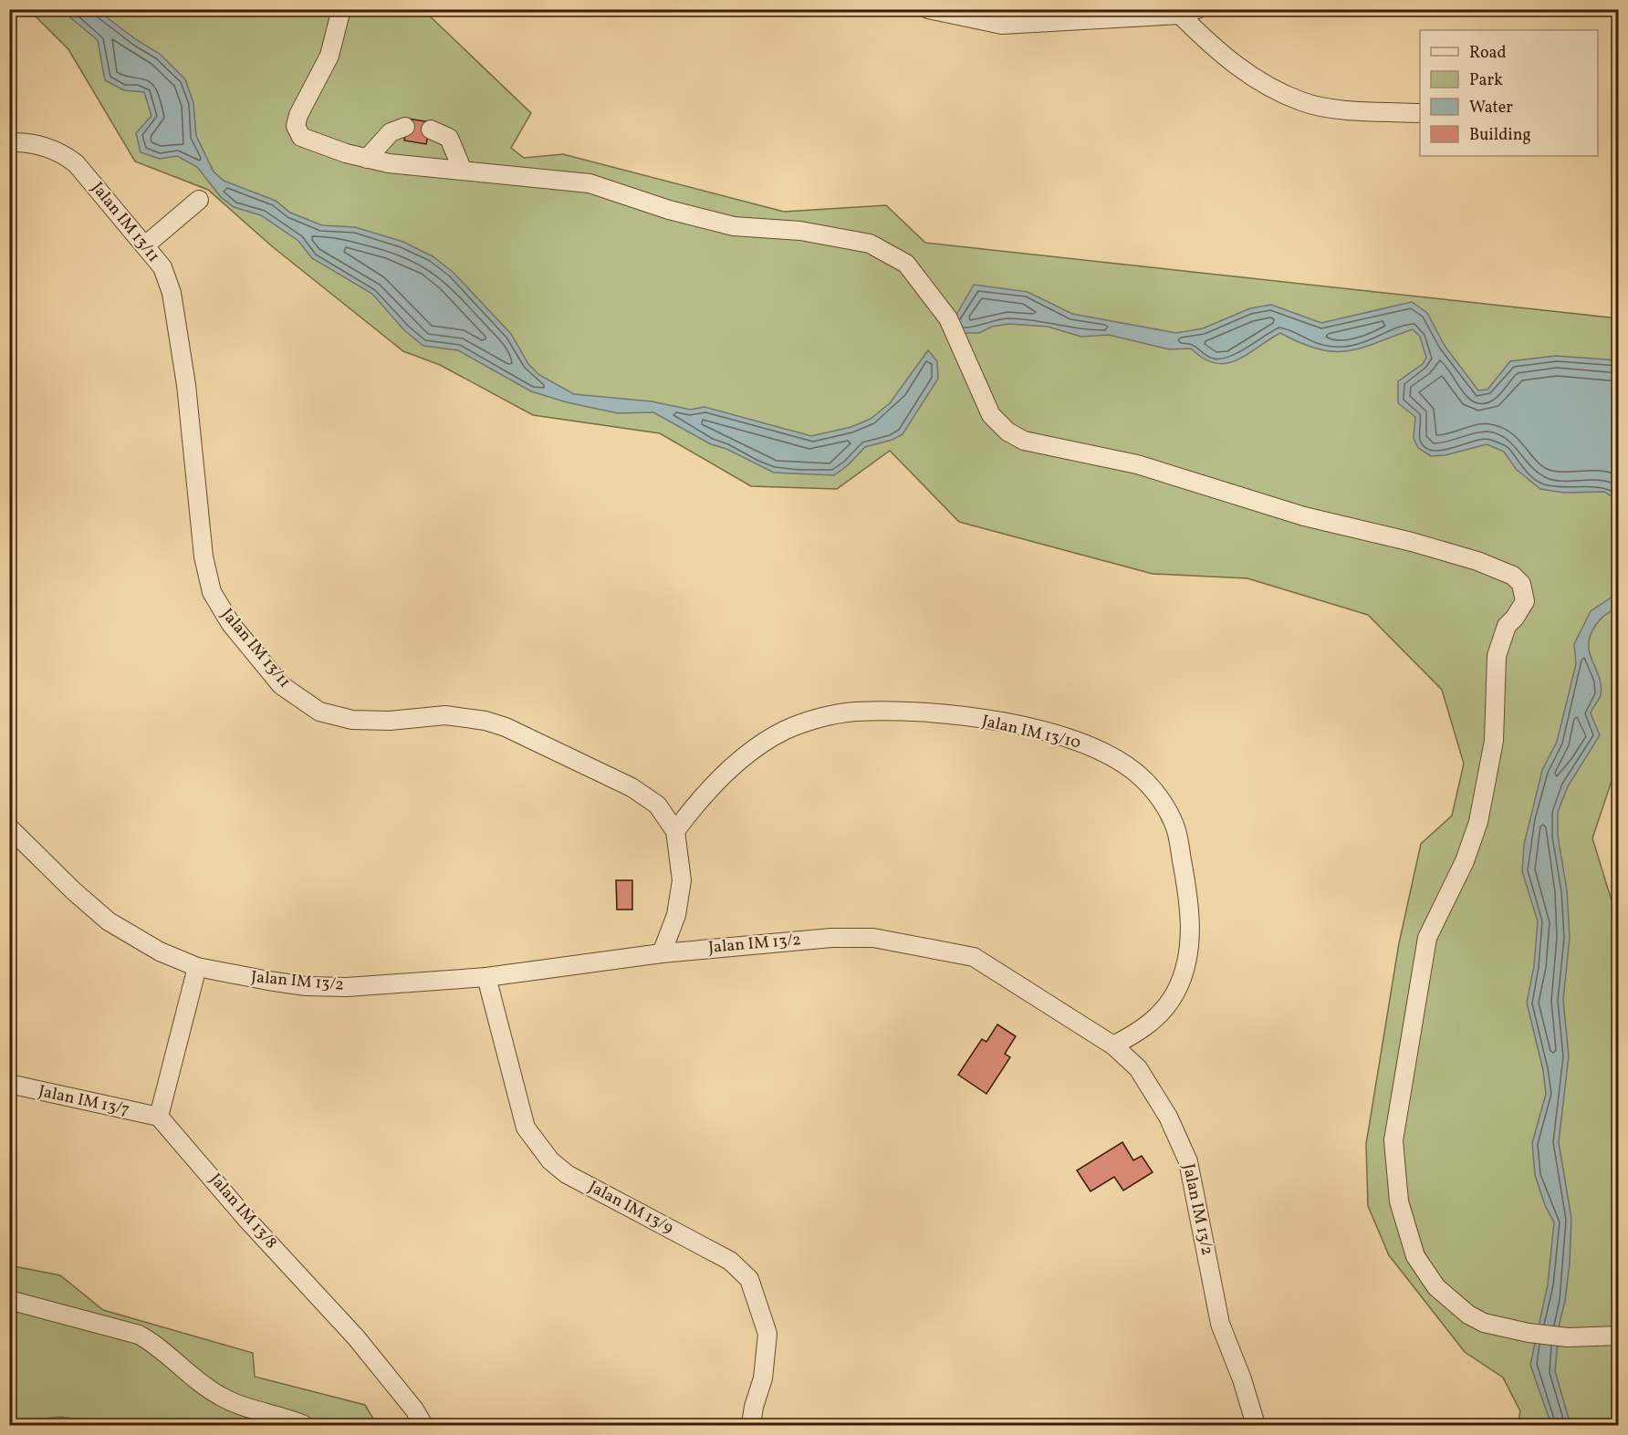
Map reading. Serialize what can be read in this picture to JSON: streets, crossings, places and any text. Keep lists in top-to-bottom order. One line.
{"streets":{"street":["Jalan IM 13/11","Jalan IM 13/10","Jalan IM 13/2","Jalan IM 13/7","Jalan IM 13/9","Jalan IM 13/8"]},"crossings":[["Jalan IM 13/11","Jalan IM 13/10"],["Jalan IM 13/11","Jalan IM 13/2"],["Jalan IM 13/10","Jalan IM 13/2"],["Jalan IM 13/2","Jalan IM 13/9"],["Jalan IM 13/7","Jalan IM 13/8"]],"legend":["Road","Park","Water","Building"]}
